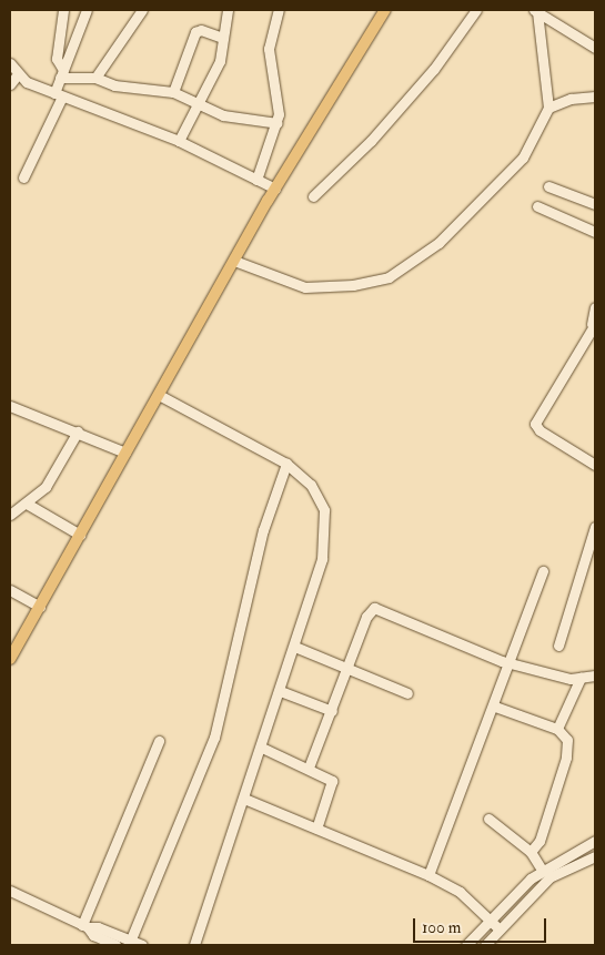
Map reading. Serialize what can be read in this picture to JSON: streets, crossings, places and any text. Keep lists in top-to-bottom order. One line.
{"scale_bar":"100 m"}
